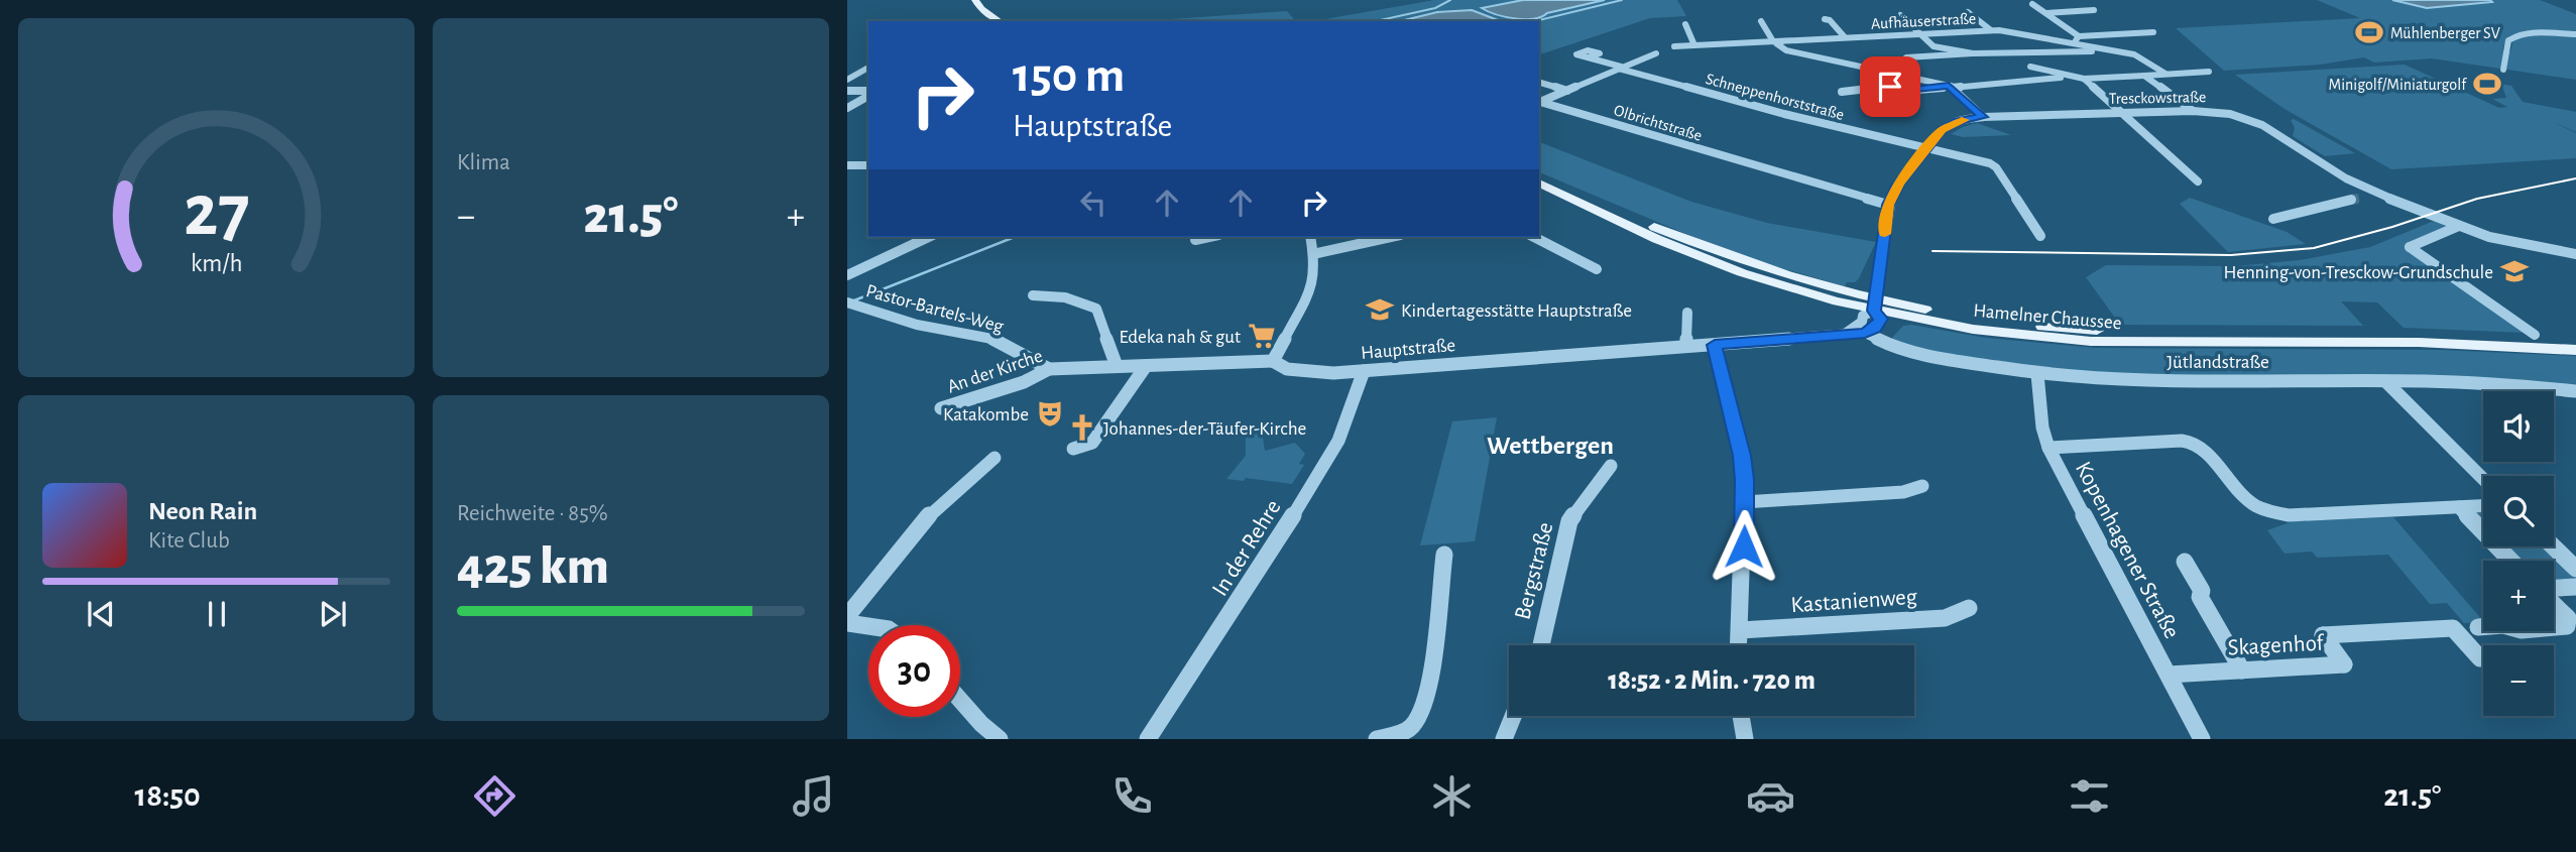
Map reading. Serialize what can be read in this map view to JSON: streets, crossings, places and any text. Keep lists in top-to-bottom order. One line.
{"streets":{"main road":["Hamelner Chaussee"],"street":["Aufhäuserstraße","Schneppenhorststraße","Tresckowstraße","Olbrichtstraße","Pastor-Bartels-Weg","Hauptstraße","Jütlandstraße","An der Kirche","In der Rehre","Kopenhagener Straße","Bergstraße","Kastanienweg","Skagenhof"]},"crossings":[["Schneppenhorststraße","Tresckowstraße"],["Schneppenhorststraße","Olbrichtstraße"],["Tresckowstraße","Olbrichtstraße"],["Tresckowstraße","Hamelner Chaussee"],["Pastor-Bartels-Weg","An der Kirche"],["Hauptstraße","Jütlandstraße"],["Hauptstraße","An der Kirche"],["Hauptstraße","In der Rehre"],["Jütlandstraße","Kopenhagener Straße"],["Kopenhagener Straße","Skagenhof"]],"districts":["Wettbergen"],"places":{"sports":["Mühlenberger SV","Minigolf/Miniaturgolf"],"school or university":["Henning-von-Tresckow-Grundschule","Kindertagesstätte Hauptstraße"],"supermarket":["Edeka nah & gut"],"theatre":["Katakombe"],"church":["Johannes-der-Täufer-Kirche"]},"page":{"tile":["Klima",["Reichweite · 85%","425 km"]],"turn":["150 m","Hauptstraße"],"heat":["−","21.5°","+"],"map_buttons":["+","−"],"song":["Neon Rain","Kite Club"],"limit":"30","trip":"18:52 · 2 Min. · 720 m","tabs":["18:50","21.5°"],"gauge":["27","km/h"]}}
